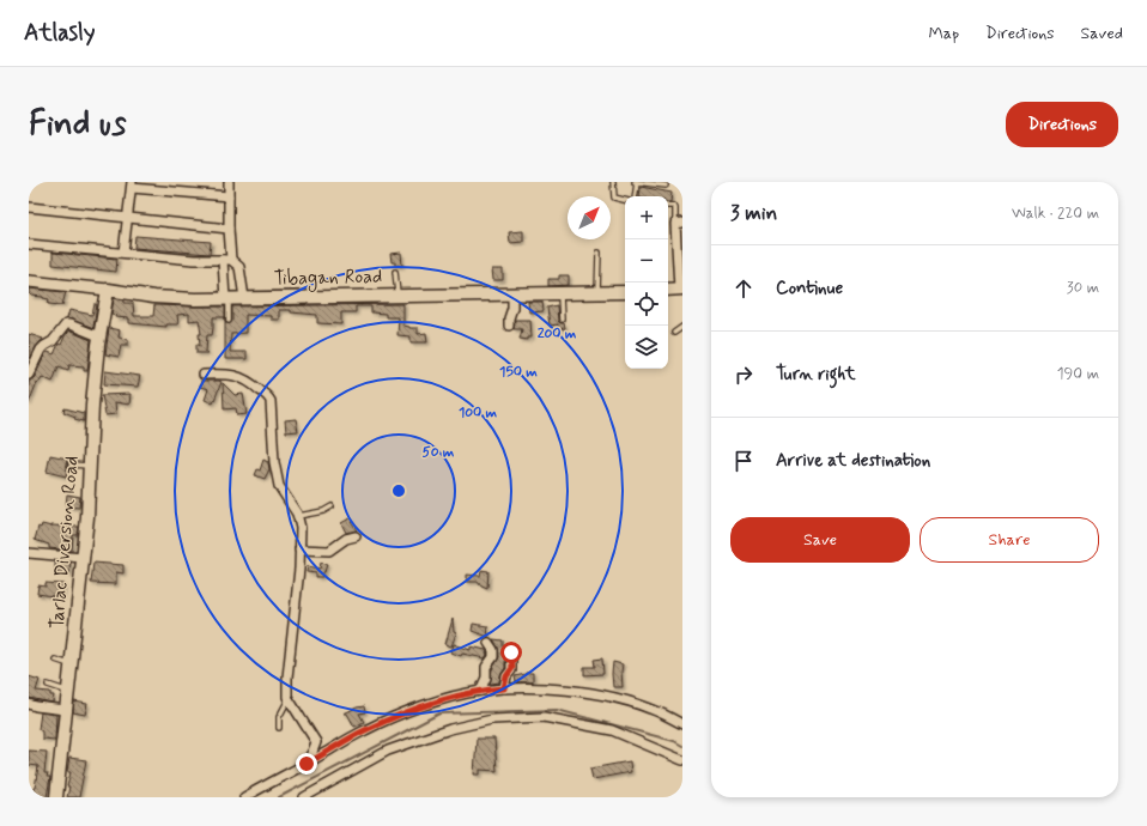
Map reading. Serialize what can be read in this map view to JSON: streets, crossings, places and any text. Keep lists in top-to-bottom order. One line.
{"streets":{"main road":["Tibagan Road","Tarlac Diversion Road"]},"crossings":[["Tibagan Road","Tarlac Diversion Road"]],"north":"top right","page":{"header":"Atlasly","nav":["Map","Directions","Saved"],"buttons":["Directions",["Save","Share"]],"title":"Find us","heading":["3 min","Walk · 220 m"],"map_buttons":["+","−"],"list":[["Continue","30 m"],["Turn right","190 m"],"Arrive at destination"]},"rings":["200 m","150 m","100 m","50 m"]}
